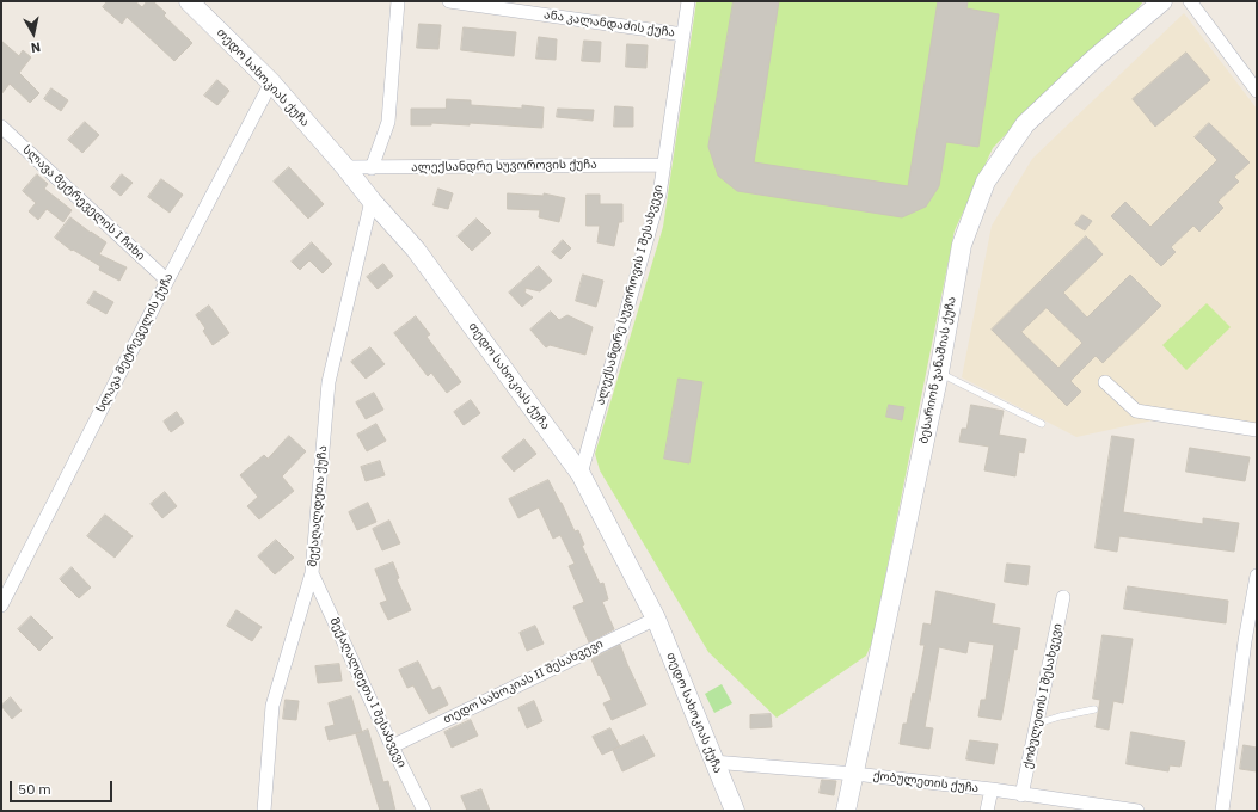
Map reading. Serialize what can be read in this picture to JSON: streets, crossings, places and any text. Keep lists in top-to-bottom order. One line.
{"streets":{"street":["ანა კალანდაძის ქუჩა","თედო სახოკიას ქუჩა","ალექსანდრე სუვოროვის ქუჩა","სლავა მეტრეველის I ჩიხი","ალექსანდრე სუვოროვის I შესახვევი","სლავა მეტრეველის ქუჩა","ბესარიონ ჯანაშიას ქუჩა","მექაღალდეთა ქუჩა","თედო სახოკიას II შესახვევი","მექაღალდეთა I შესახვევი","ქობულეთის I შესახვევი","ქობულეთის ქუჩა"]},"crossings":[["ანა კალანდაძის ქუჩა","ალექსანდრე სუვოროვის I შესახვევი"],["თედო სახოკიას ქუჩა","ალექსანდრე სუვოროვის ქუჩა"],["თედო სახოკიას ქუჩა","ალექსანდრე სუვოროვის I შესახვევი"],["თედო სახოკიას ქუჩა","სლავა მეტრეველის ქუჩა"],["თედო სახოკიას ქუჩა","მექაღალდეთა ქუჩა"],["თედო სახოკიას ქუჩა","თედო სახოკიას II შესახვევი"],["თედო სახოკიას ქუჩა","ქობულეთის ქუჩა"],["ალექსანდრე სუვოროვის ქუჩა","ალექსანდრე სუვოროვის I შესახვევი"],["სლავა მეტრეველის I ჩიხი","სლავა მეტრეველის ქუჩა"],["ბესარიონ ჯანაშიას ქუჩა","ქობულეთის ქუჩა"],["მექაღალდეთა ქუჩა","მექაღალდეთა I შესახვევი"],["თედო სახოკიას II შესახვევი","მექაღალდეთა I შესახვევი"],["ქობულეთის I შესახვევი","ქობულეთის ქუჩა"]],"scale_bar":"50 m","north":"bottom"}
